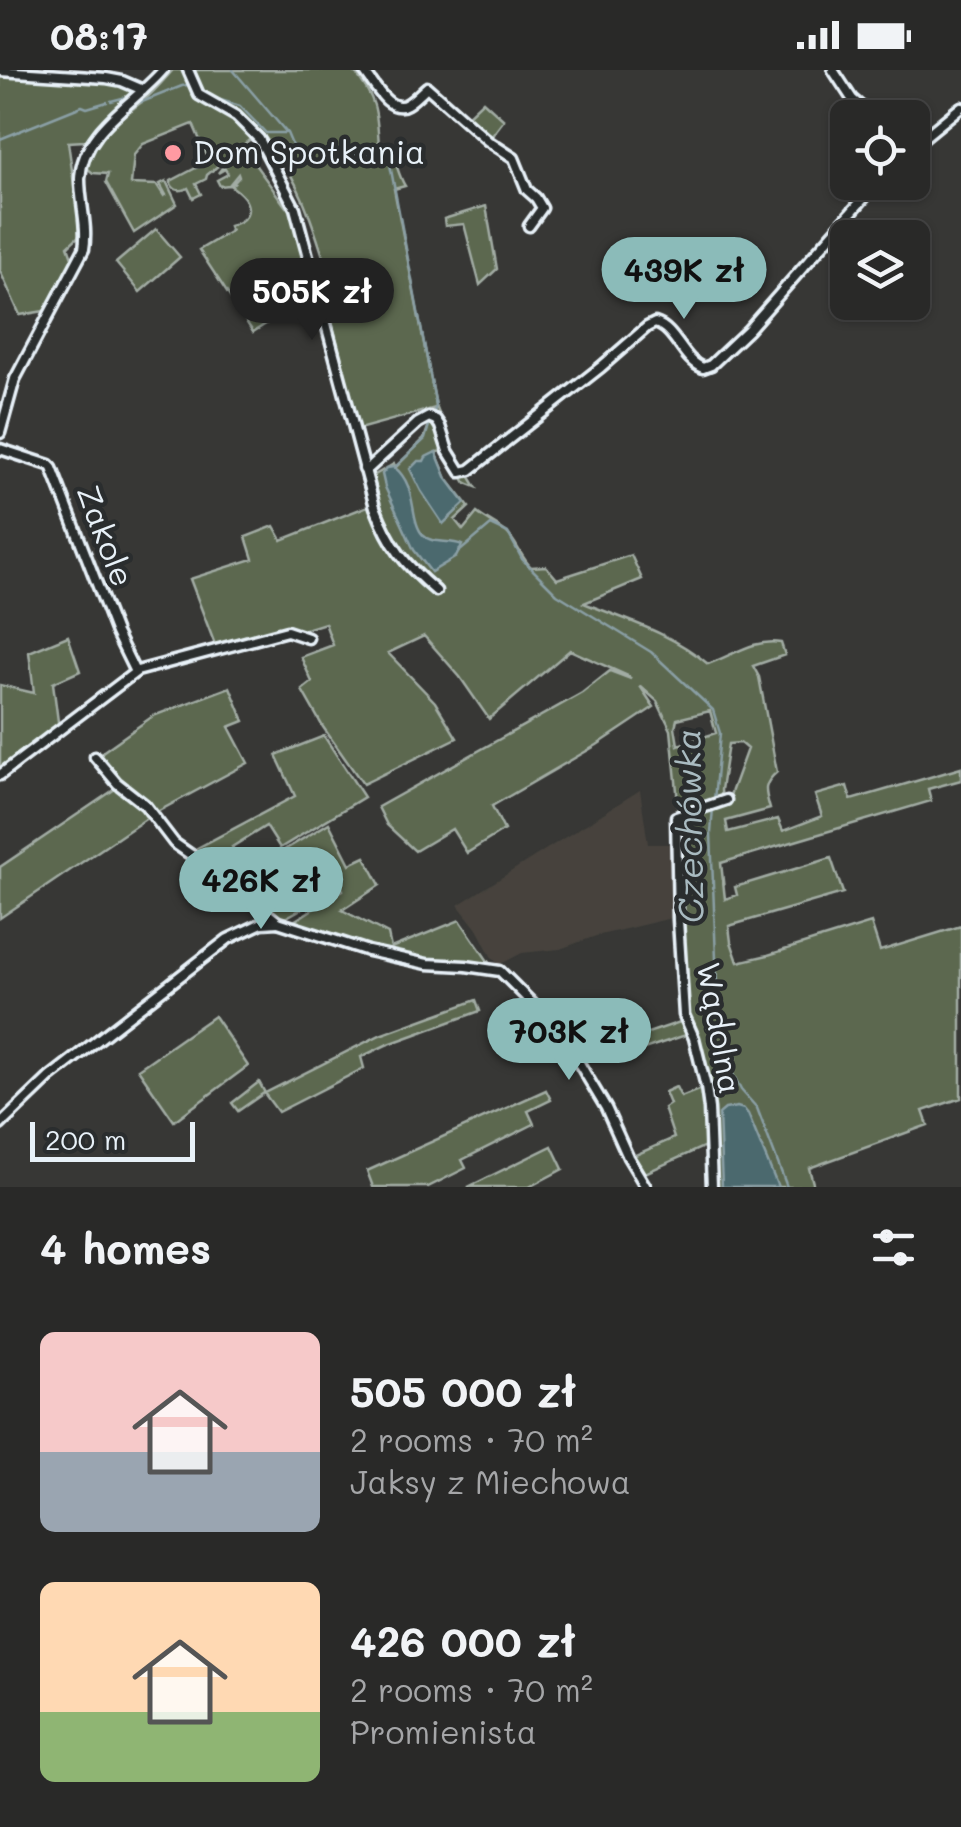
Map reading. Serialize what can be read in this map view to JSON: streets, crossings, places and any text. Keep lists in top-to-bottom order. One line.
{"streets":{"street":["Zakole","Wądolna"]},"water":["Czechówka"],"places":["Dom Spotkania"],"scale_bar":"200 m","page":{"status":"08:17","price":["439K zł","505K zł","426K zł","703K zł"],"scale":"200 m","heading":"4 homes","list":[{"name":"505 000 zł","note":"2 rooms · 70 m² · Jaksy z Miechowa"},{"name":"426 000 zł","note":"2 rooms · 70 m² · Promienista"}]}}
